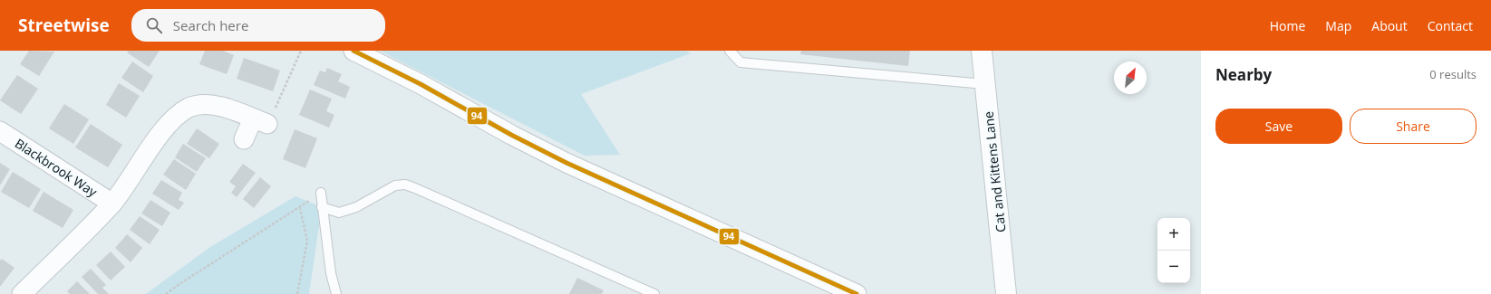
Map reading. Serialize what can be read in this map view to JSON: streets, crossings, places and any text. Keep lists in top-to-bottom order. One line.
{"streets":{"street":["Blackbrook Way","Cat and Kittens Lane"]},"lines":["transit line 94"],"north":"top right","page":{"header":"Streetwise","search":"Search here","nav":["Home","Map","About","Contact"],"heading":["Nearby","0 results"],"buttons":["Save","Share"],"map_buttons":["+","−"]}}
